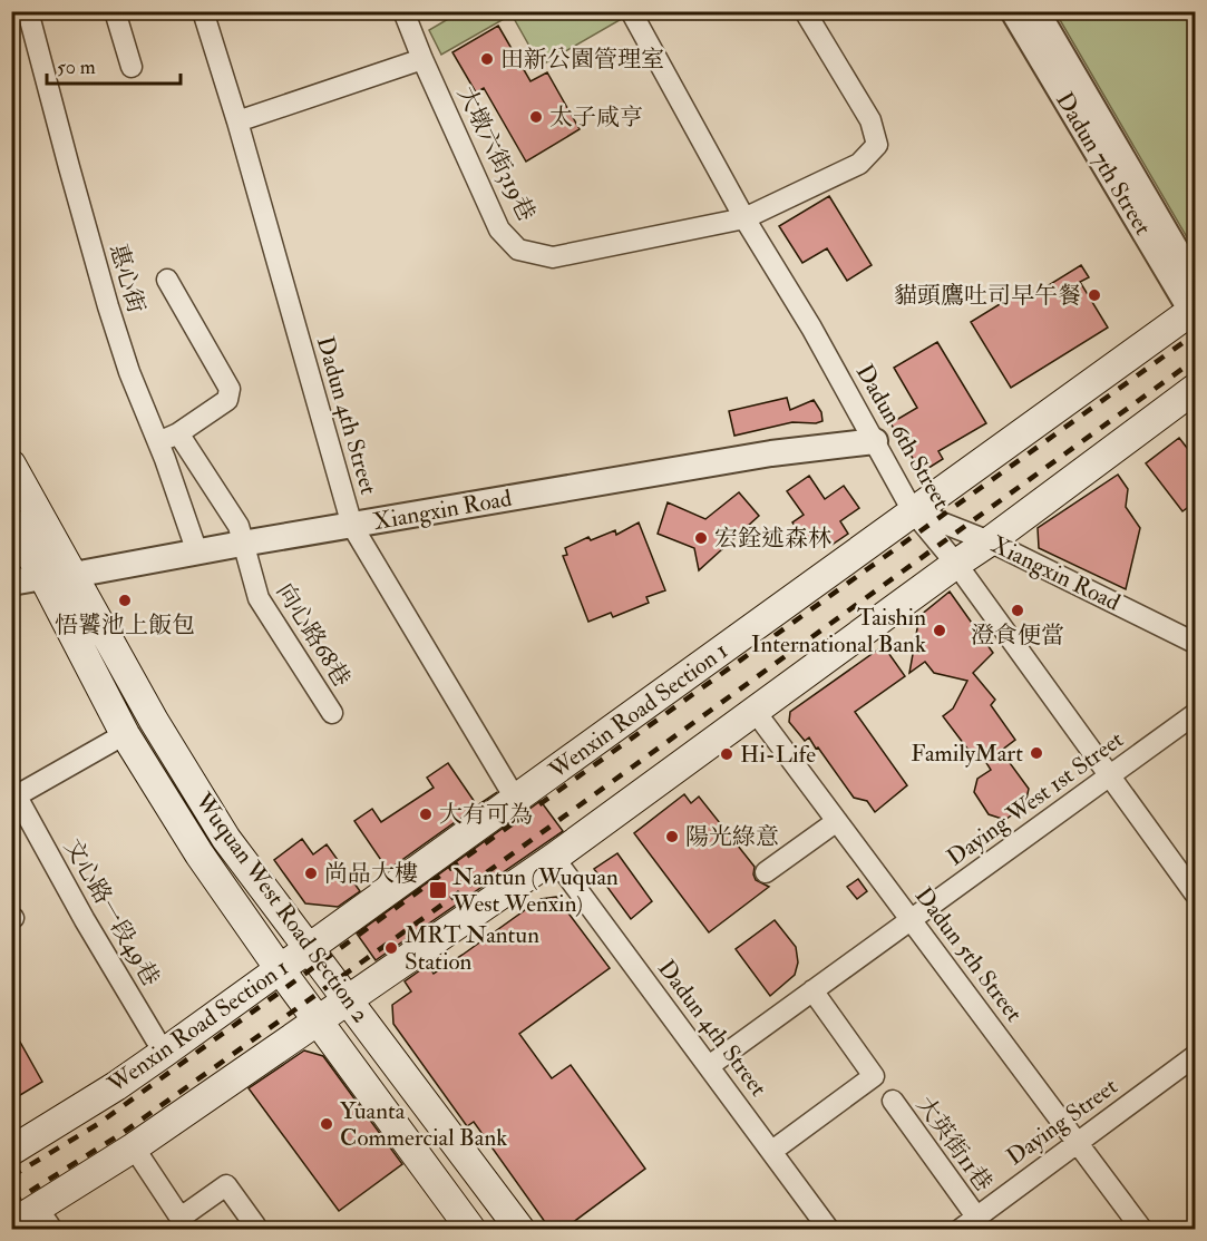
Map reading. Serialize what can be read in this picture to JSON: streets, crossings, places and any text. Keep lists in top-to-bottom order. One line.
{"streets":{"main road":["Wenxin Road Section 1","Wuquan West Road Section 2"],"street":["大墩六街319巷","Dadun 7th Street","惠心街","Dadun 4th Street","Dadun 6th Street","Xiangxin Road","向心路68巷","Daying West 1st Street","文心路一段49巷","Dadun 5th Street","Daying Street","大英街11巷"]},"crossings":[["大墩六街319巷","Dadun 6th Street"],["Dadun 7th Street","Wenxin Road Section 1"],["惠心街","Xiangxin Road"],["Dadun 4th Street","Xiangxin Road"],["Dadun 4th Street","Wenxin Road Section 1"],["Dadun 4th Street","Daying West 1st Street"],["Dadun 6th Street","Xiangxin Road"],["Dadun 6th Street","Wenxin Road Section 1"],["Dadun 6th Street","Daying West 1st Street"],["Xiangxin Road","向心路68巷"],["Xiangxin Road","Wenxin Road Section 1"],["Xiangxin Road","Wuquan West Road Section 2"],["Wenxin Road Section 1","Wuquan West Road Section 2"],["Wenxin Road Section 1","文心路一段49巷"],["Daying West 1st Street","Dadun 5th Street"],["Dadun 5th Street","Daying Street"],["Daying Street","大英街11巷"]],"places":{"other":["田新公園管理室","太子咸亨","貓頭鷹吐司早午餐","宏銓述森林","悟饕池上飯包","澄食便當","Taishin International Bank","FamilyMart","Hi-Life","大有可為","陽光綠意","尚品大樓","MRT Nantun Station","Yuanta Commercial Bank"],"transit":["Nantun (Wuquan West Wenxin)"]},"scale_bar":"50 m"}
